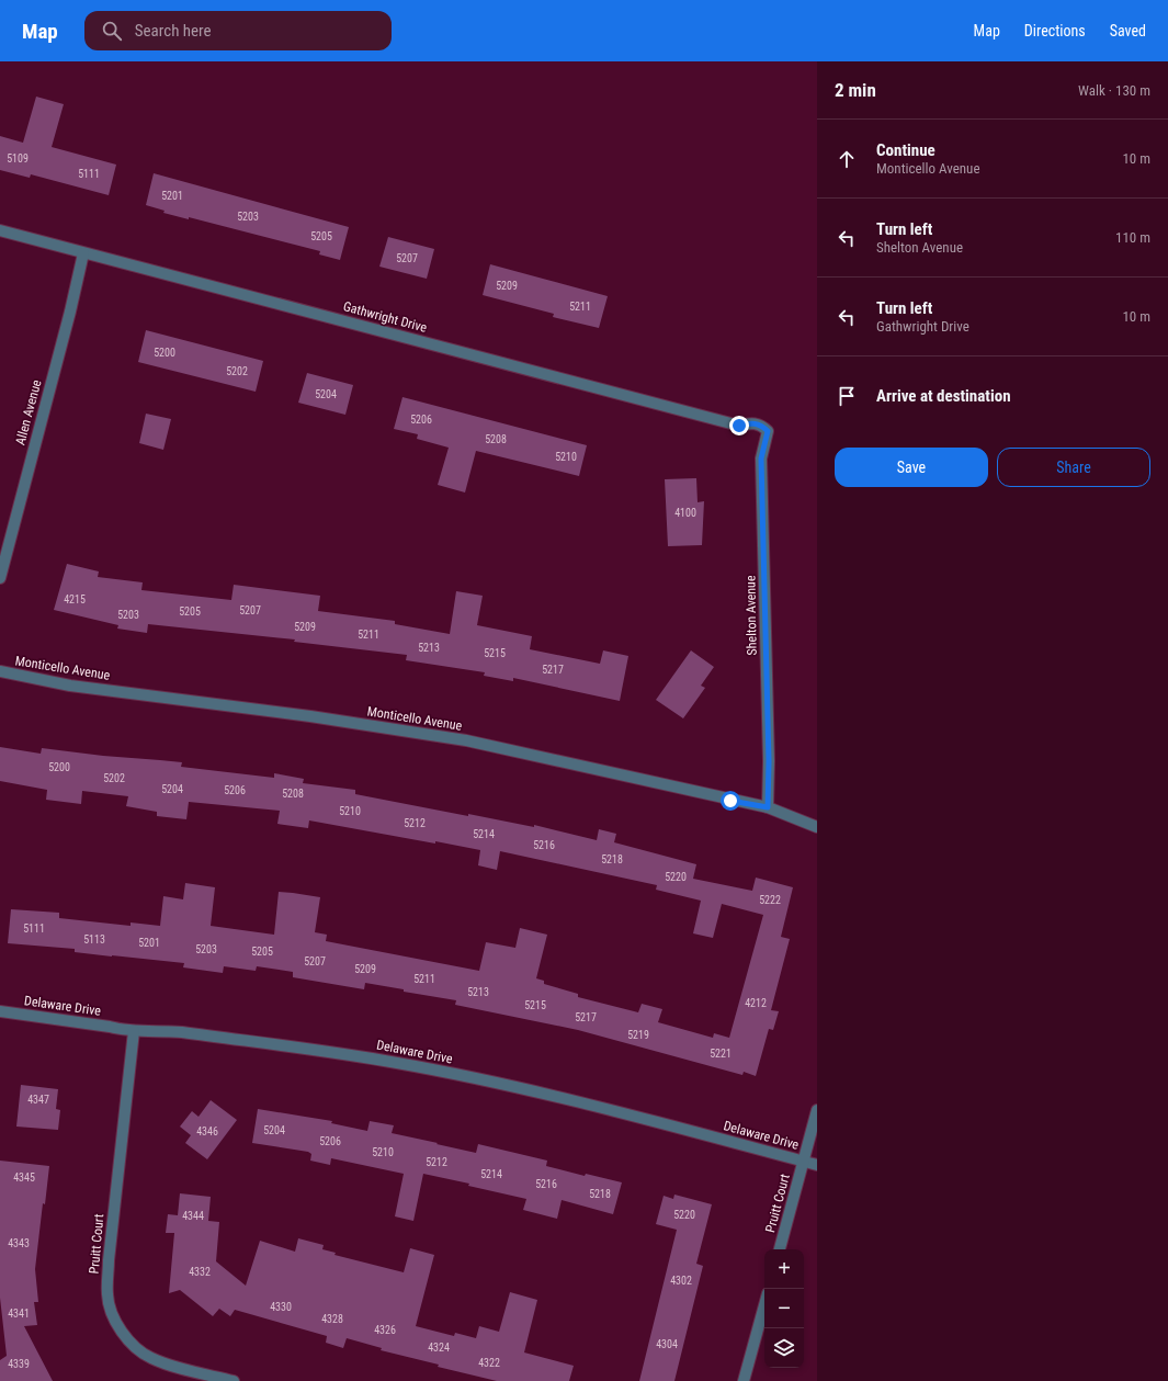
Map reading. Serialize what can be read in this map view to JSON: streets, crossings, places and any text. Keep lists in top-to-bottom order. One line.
{"streets":{"street":["Gathwright Drive","Allen Avenue","Shelton Avenue","Monticello Avenue","Delaware Drive","Pruitt Court"]},"crossings":[["Gathwright Drive","Allen Avenue"],["Gathwright Drive","Shelton Avenue"],["Shelton Avenue","Monticello Avenue"],["Delaware Drive","Pruitt Court"]],"house_numbers":["5109","5111","5201","5203","5205","5207","5209","5211","5200","5202","5204","5206","5208","5210","4100","4215","5207","5205","5203","5209","5211","5213","5215","5217","5200","5202","5204","5206","5208","5210","5212","5214","5216","5218","5220","5222","5111","5113","5201","5203","5205","5207","5209","5211","5213","4212","5215","5217","5219","5221","4347","5204","4346","5206","5210","5212","5214","4345","5216","5218","5220","4344","4343","4332","4302","4330","4341","4328","4326","4304","4324","4322","4339"],"page":{"header":"Map","search":"Search here","nav":["Map","Directions","Saved"],"heading":["2 min","Walk · 130 m"],"list":[["Continue","Monticello Avenue","10 m"],["Turn left","Shelton Avenue","110 m"],["Turn left","Gathwright Drive","10 m"],"Arrive at destination"],"buttons":["Save","Share"],"map_buttons":["+","−"]}}
